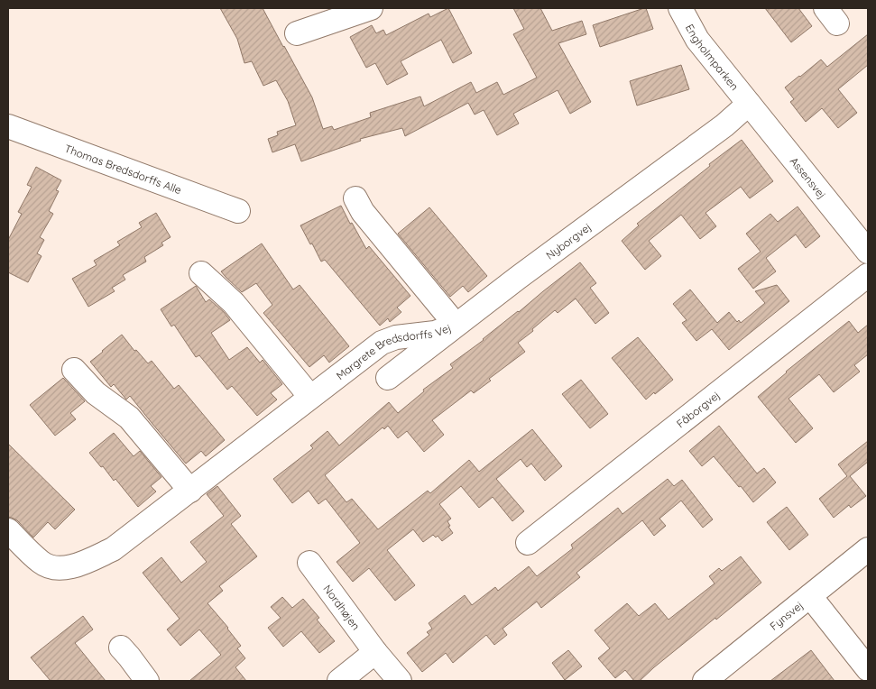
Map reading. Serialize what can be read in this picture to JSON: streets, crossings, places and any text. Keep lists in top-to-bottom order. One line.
{"streets":{"street":["Engholmparken","Thomas Bredsdorffs Alle","Assensvej","Nyborgvej","Margrete Bredsdorffs Vej","Fåborgvej","Nordhøjen","Fynsvej"]},"crossings":[["Engholmparken","Assensvej"],["Engholmparken","Nyborgvej"],["Assensvej","Nyborgvej"],["Nyborgvej","Margrete Bredsdorffs Vej"]]}
